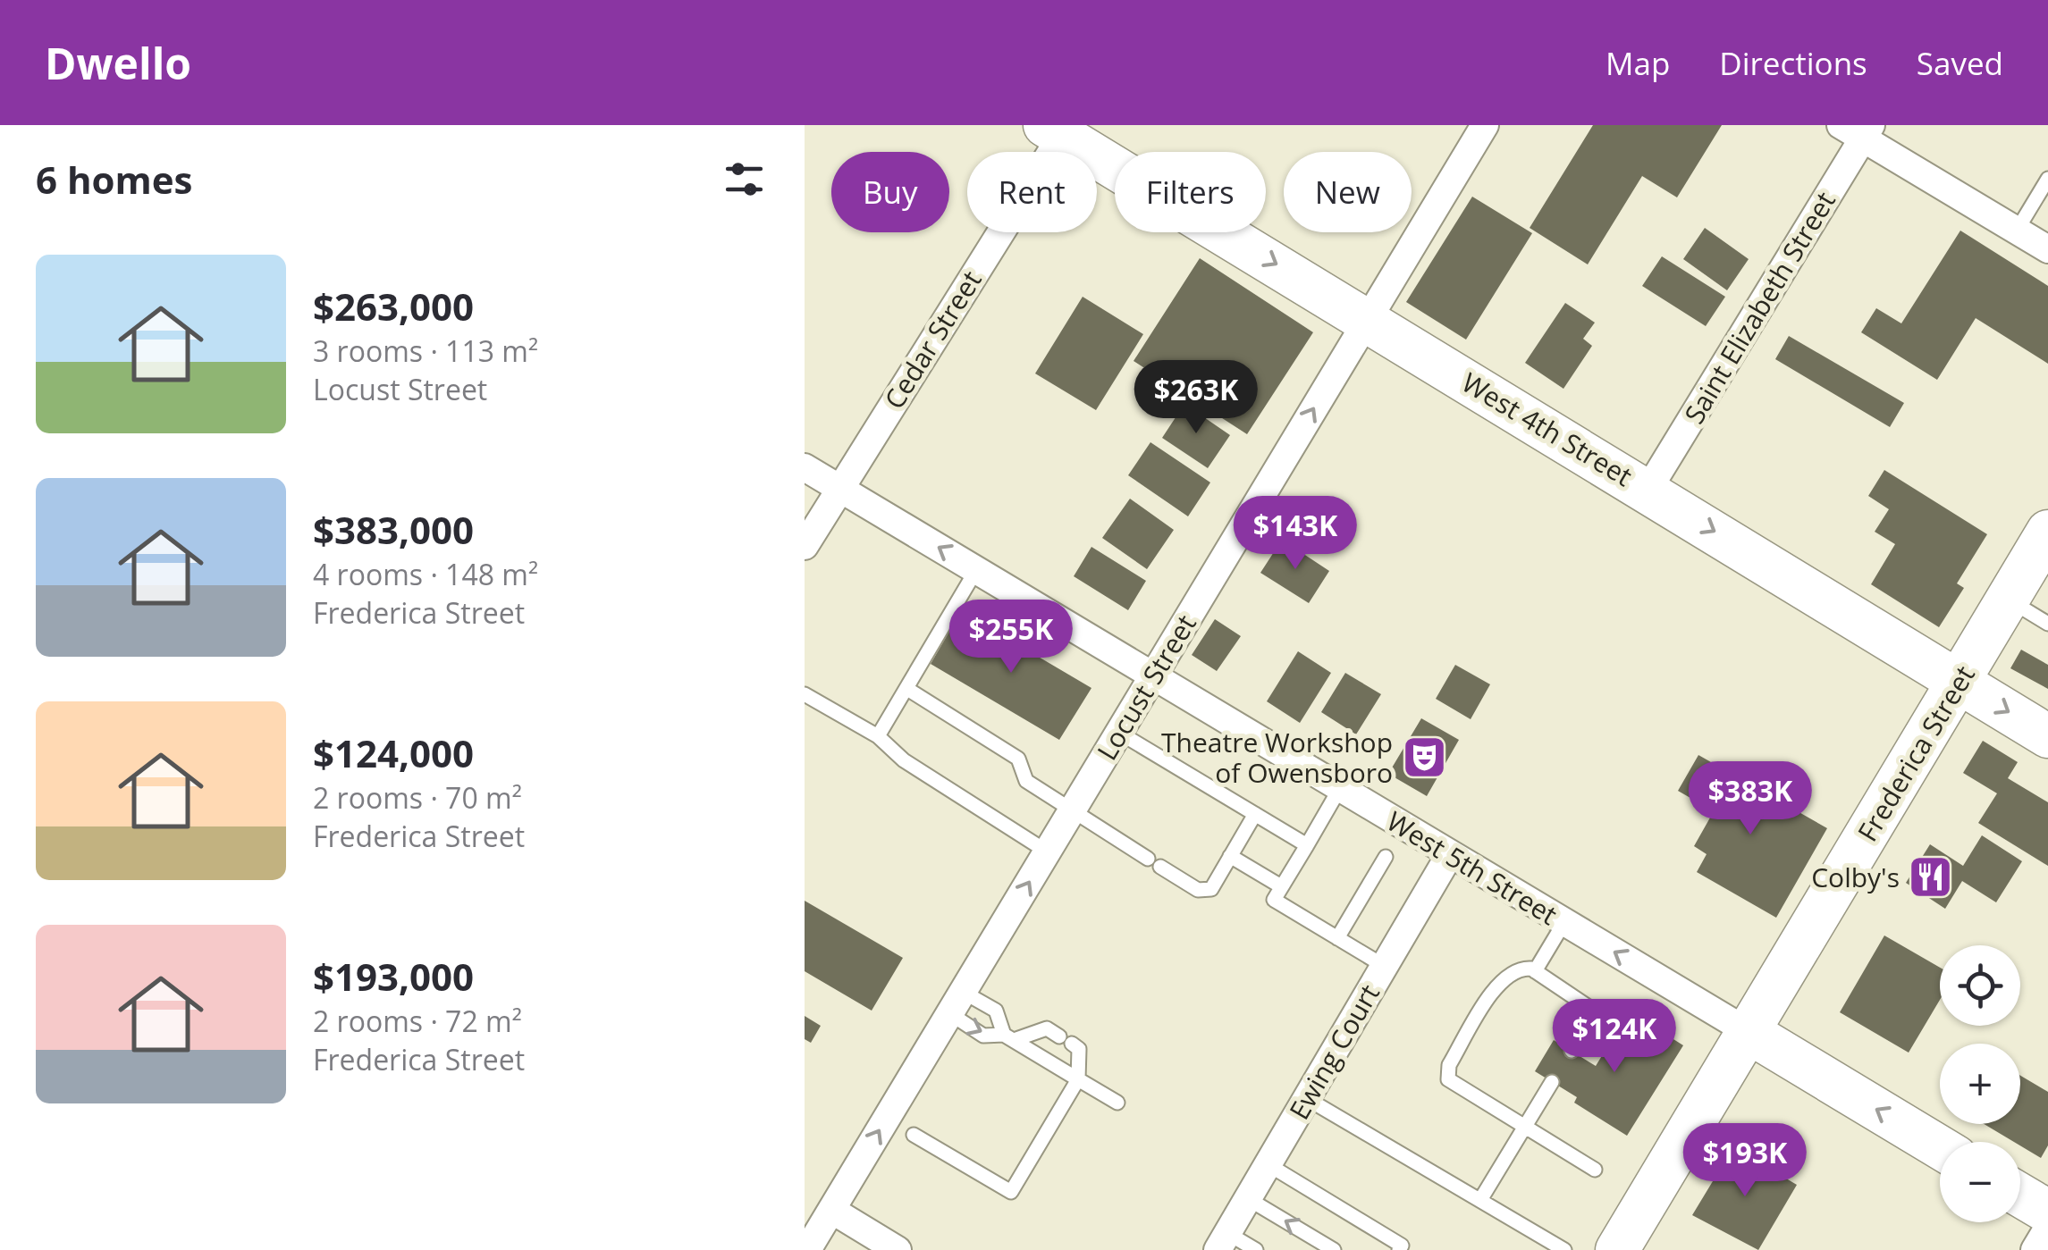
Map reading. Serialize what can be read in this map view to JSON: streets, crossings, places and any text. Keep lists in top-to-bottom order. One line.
{"streets":{"main road":["West 4th Street","Frederica Street","West 5th Street"],"street":["Saint Elizabeth Street","Cedar Street","Locust Street","Ewing Court"]},"crossings":[["Saint Elizabeth Street","West 4th Street"],["Cedar Street","West 4th Street"],["Cedar Street","West 5th Street"],["West 4th Street","Locust Street"],["West 4th Street","Frederica Street"],["Locust Street","West 5th Street"],["Frederica Street","West 5th Street"],["West 5th Street","Ewing Court"]],"one_way":["West 4th Street","Locust Street","West 5th Street"],"places":{"theatre":["Theatre Workshop of Owensboro"],"restaurant":["Colby's"]},"page":{"header":"Dwello","nav":["Map","Directions","Saved"],"heading":"6 homes","chip":["Buy","Rent","Filters","New"],"list":[{"name":"$263,000","note":"3 rooms · 113 m² · Locust Street"},{"name":"$383,000","note":"4 rooms · 148 m² · Frederica Street"},{"name":"$124,000","note":"2 rooms · 70 m² · Frederica Street"},{"name":"$193,000","note":"2 rooms · 72 m² · Frederica Street"}],"price":["$263K","$143K","$255K","$383K","$124K","$193K"],"map_buttons":["+","−"]}}
